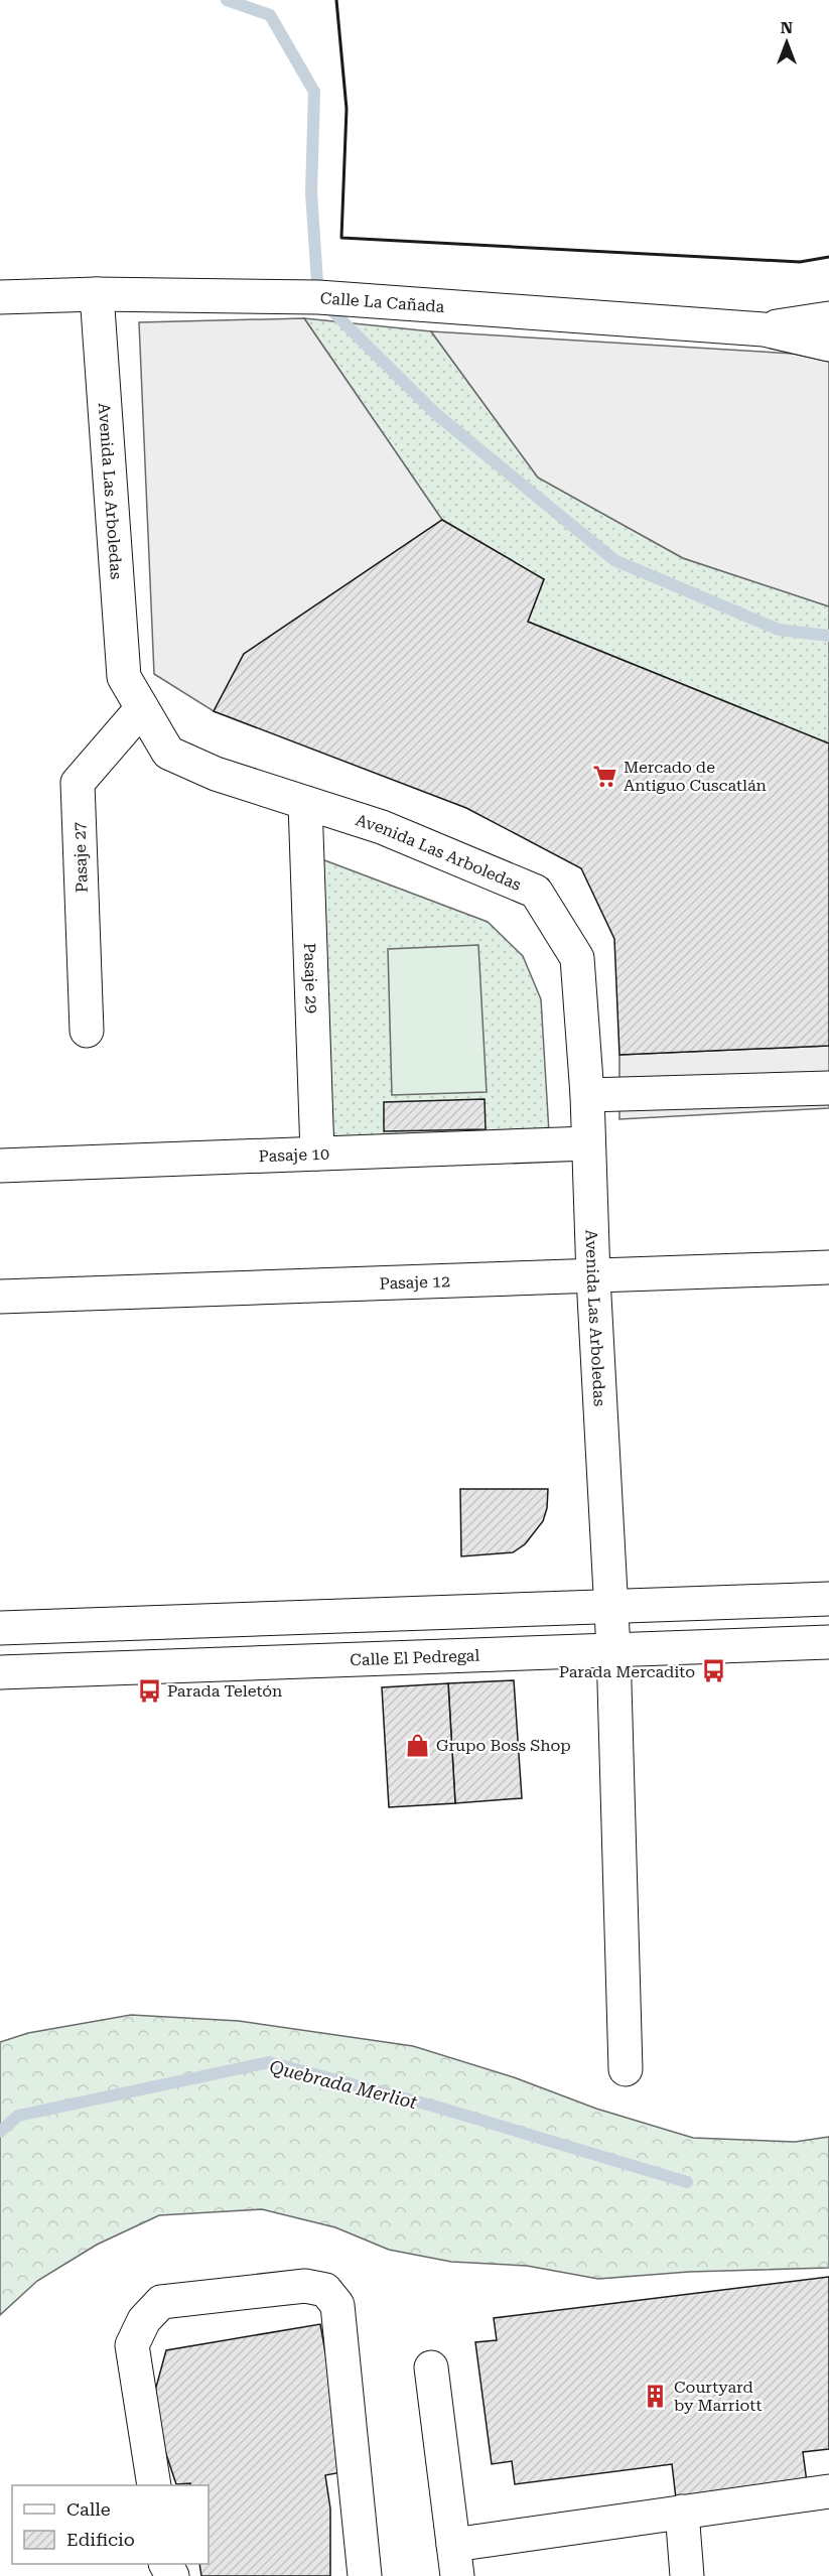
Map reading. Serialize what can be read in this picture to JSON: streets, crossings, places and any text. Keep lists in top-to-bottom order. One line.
{"streets":{"street":["Calle La Cañada","Avenida Las Arboledas","Pasaje 27","Pasaje 29","Pasaje 10","Pasaje 12","Calle El Pedregal"]},"crossings":[["Calle La Cañada","Avenida Las Arboledas"],["Avenida Las Arboledas","Pasaje 27"],["Avenida Las Arboledas","Pasaje 29"],["Avenida Las Arboledas","Pasaje 10"],["Avenida Las Arboledas","Pasaje 12"],["Avenida Las Arboledas","Calle El Pedregal"],["Pasaje 29","Pasaje 10"]],"water":["Quebrada Merliot"],"places":{"supermarket":["Mercado de Antiguo Cuscatlán"],"bus stop":["Parada Mercadito","Parada Teletón"],"shop":["Grupo Boss Shop"],"building":["Courtyard by Marriott"]},"legend":["Calle","Edificio"],"north":"top"}
